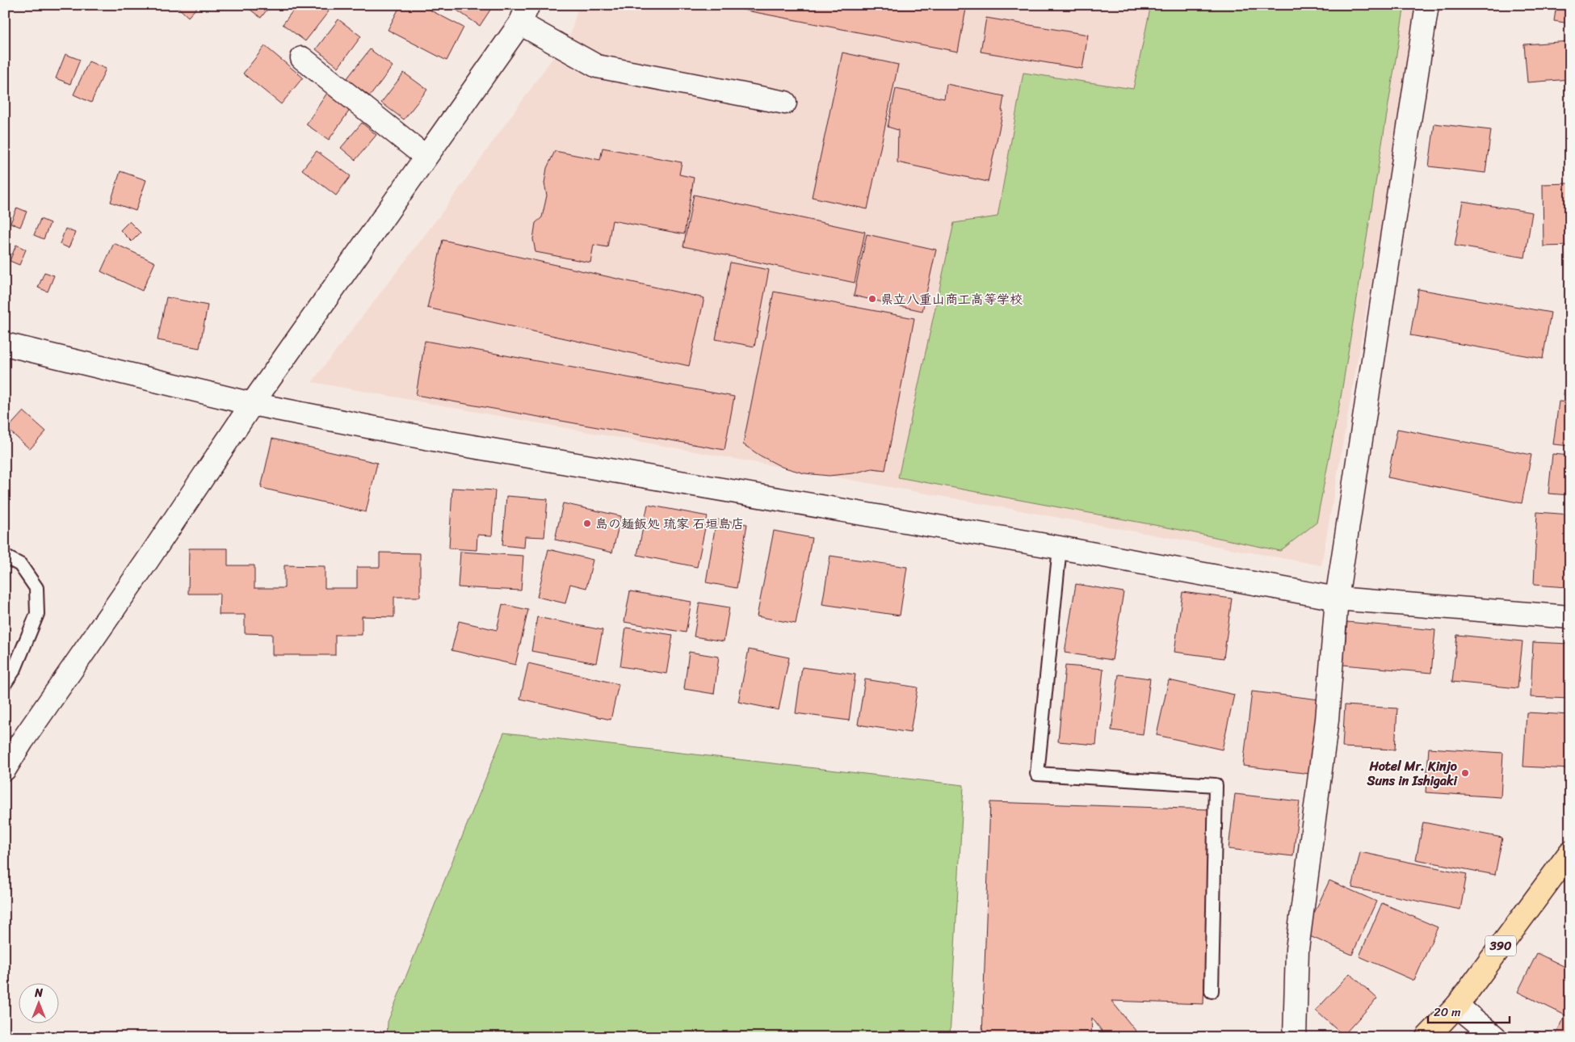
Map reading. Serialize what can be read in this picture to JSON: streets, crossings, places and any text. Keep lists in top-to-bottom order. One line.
{"streets":{"highway":["390"]},"places":["県立八重山商工高等学校","島の麺飯処 琉家 石垣島店","Hotel Mr. Kinjo Suns in Ishigaki"],"scale_bar":"20 m","north":"top"}
